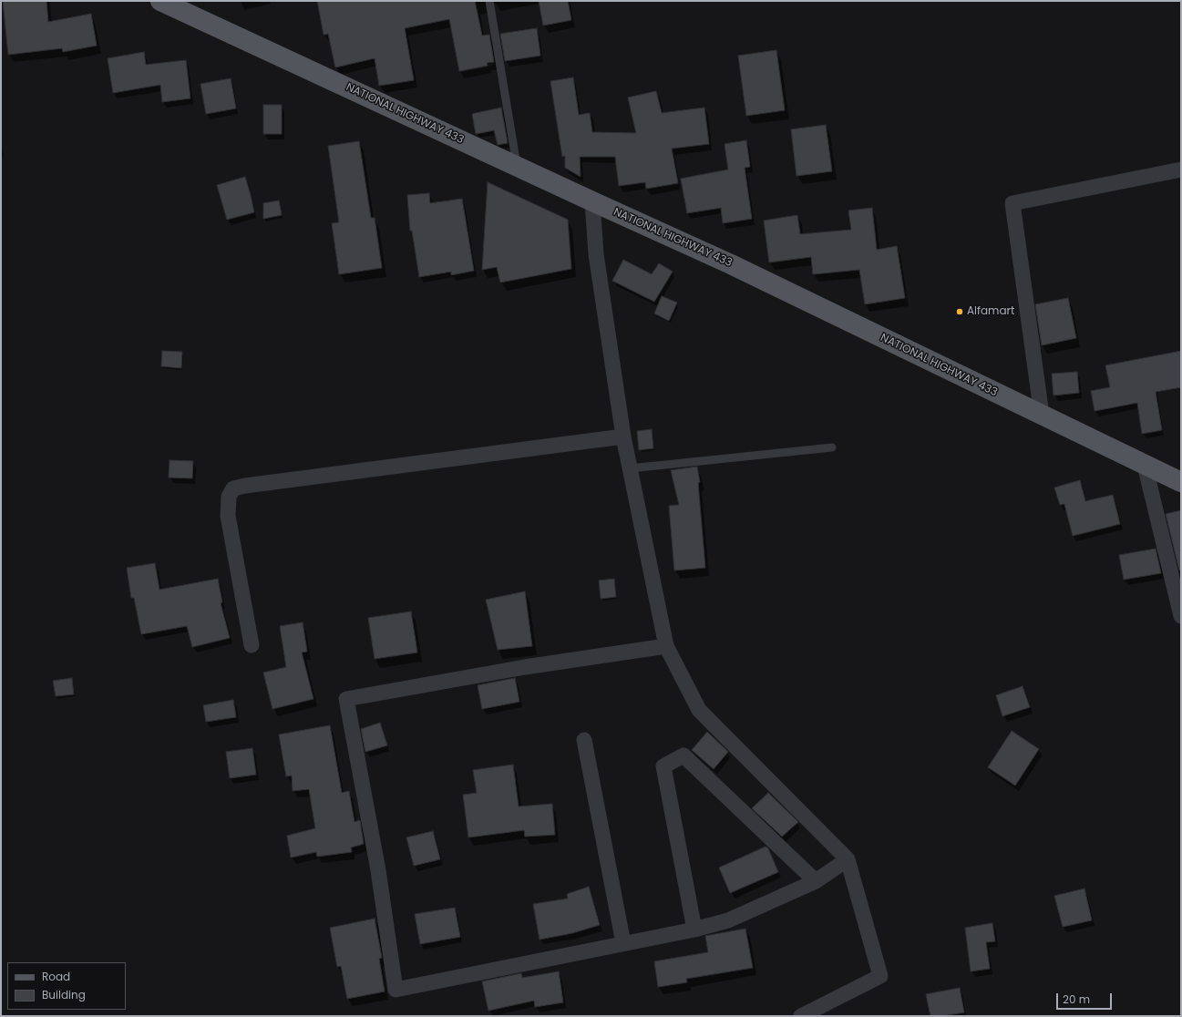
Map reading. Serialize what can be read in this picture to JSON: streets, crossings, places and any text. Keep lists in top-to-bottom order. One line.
{"streets":{"main road":["NATIONAL HIGHWAY 433"]},"places":["Alfamart"],"legend":["Road","Building"],"scale_bar":"20 m"}
